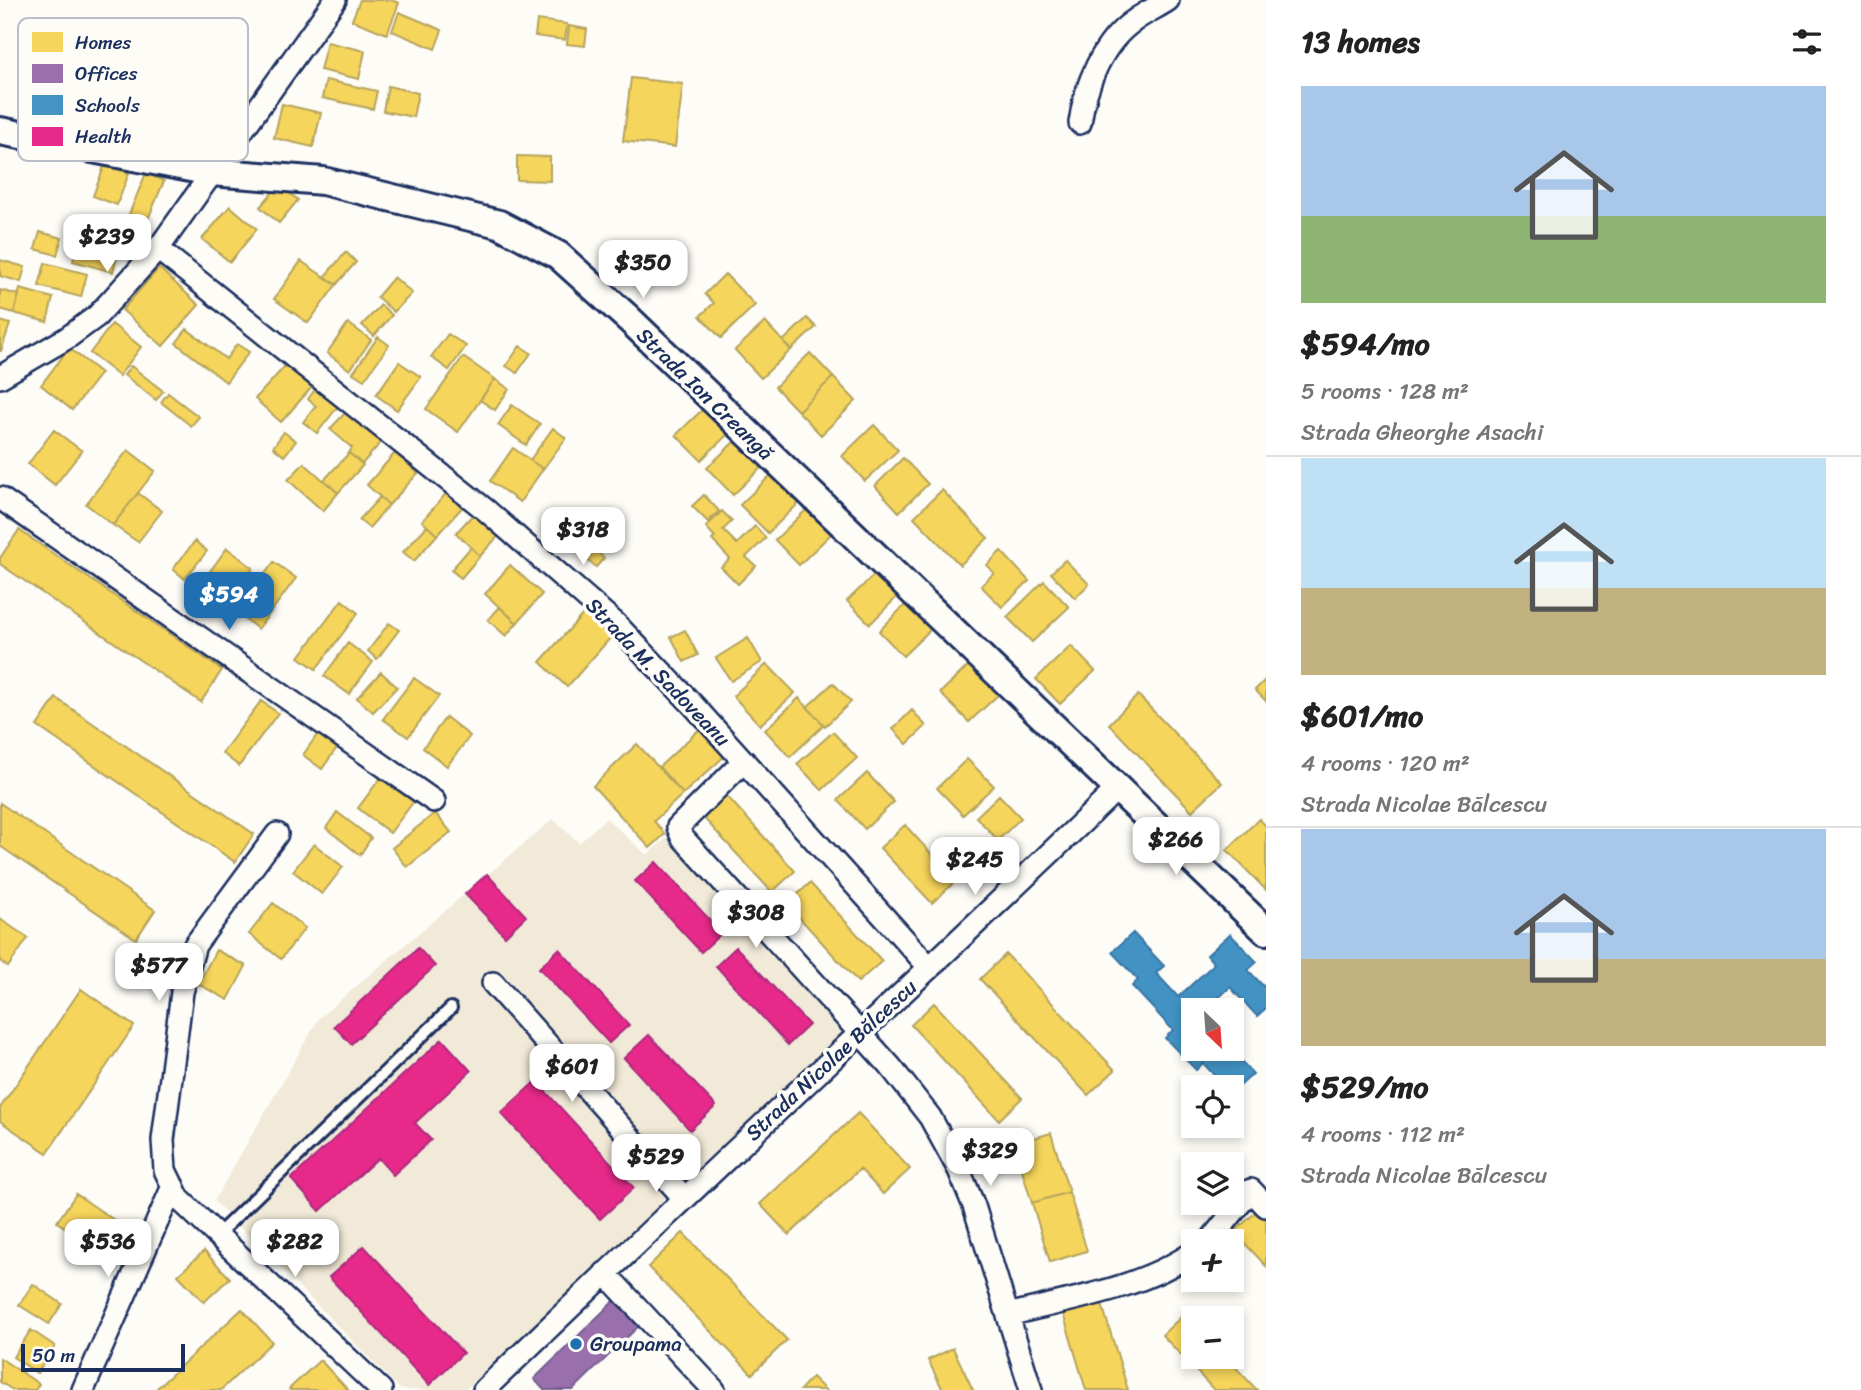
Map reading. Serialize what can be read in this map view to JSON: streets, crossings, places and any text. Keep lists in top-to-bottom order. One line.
{"streets":{"street":["Strada Ion Creangă","Strada M. Sadoveanu","Strada Nicolae Bălcescu"]},"crossings":[["Strada Ion Creangă","Strada Nicolae Bălcescu"],["Strada M. Sadoveanu","Strada Nicolae Bălcescu"]],"places":["Groupama"],"legend":["Homes","Offices","Schools","Health"],"scale_bar":"50 m","north":"bottom right","page":{"heading":"13 homes","list":[{"name":"$594/mo","note":"5 rooms · 128 m² · Strada Gheorghe Asachi"},{"name":"$601/mo","note":"4 rooms · 120 m² · Strada Nicolae Bălcescu"},{"name":"$529/mo","note":"4 rooms · 112 m² · Strada Nicolae Bălcescu"}],"price":["$239","$350","$318","$594","$266","$245","$308","$577","$601","$329","$529","$536","$282"],"map_buttons":["+","−"],"scale":"50 m"}}
